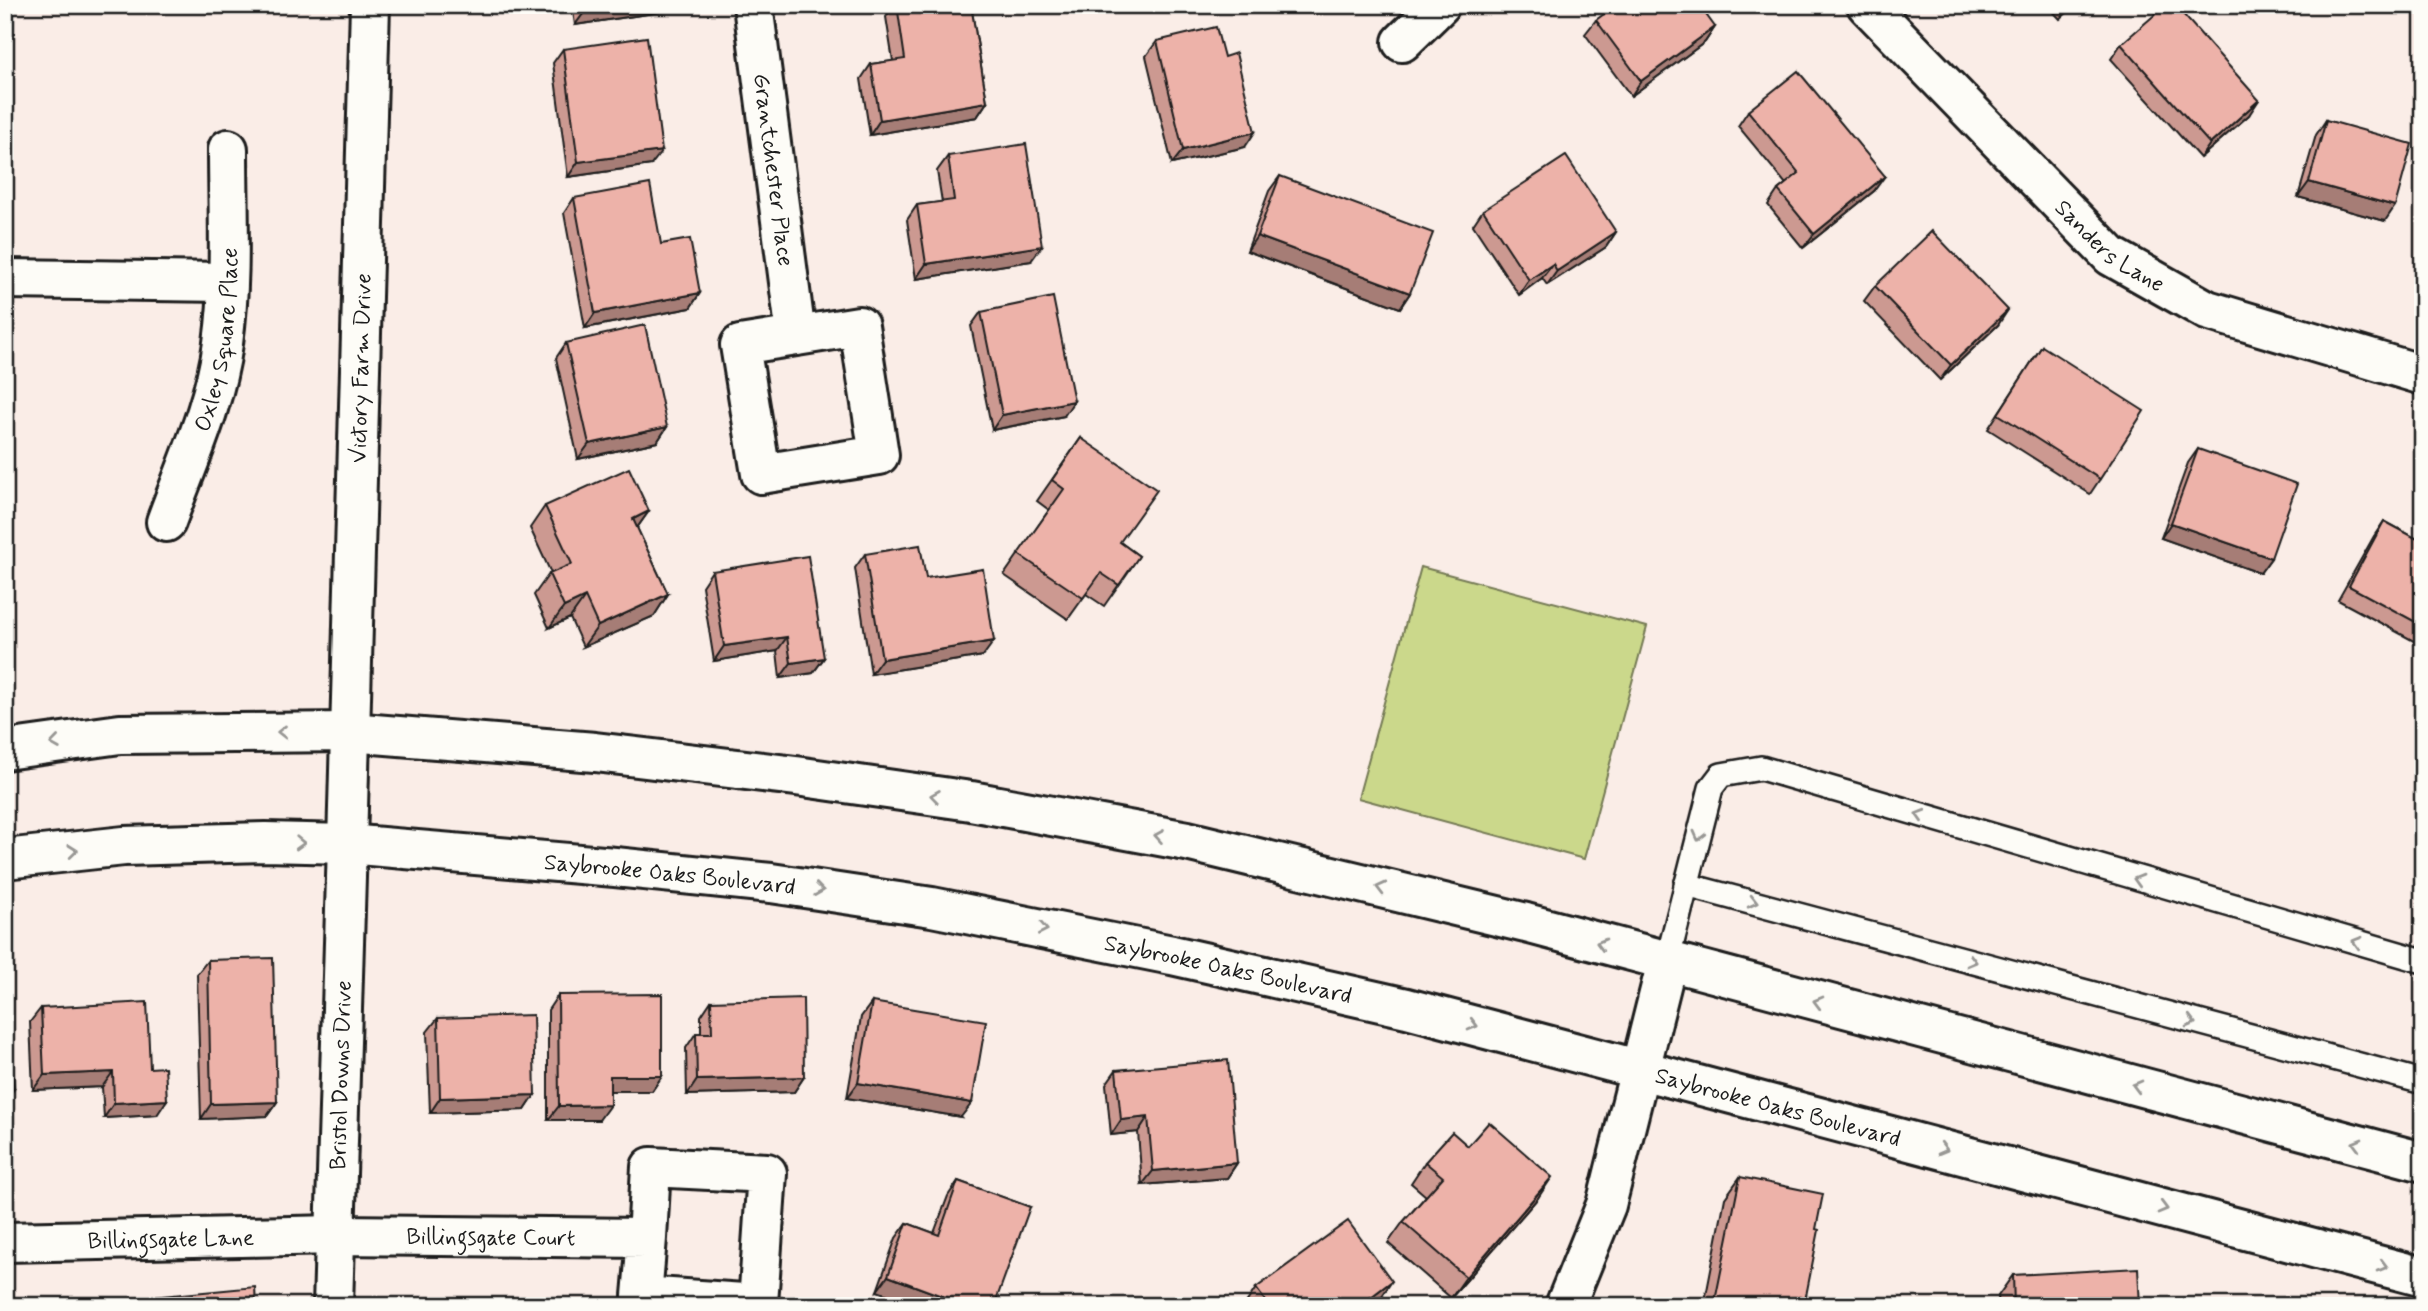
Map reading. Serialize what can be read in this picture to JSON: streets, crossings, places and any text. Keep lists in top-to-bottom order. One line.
{"streets":{"street":["Grantchester Place","Sanders Lane","Oxley Square Place","Victory Farm Drive","Saybrooke Oaks Boulevard","Bristol Downs Drive","Billingsgate Court","Billingsgate Lane"]},"crossings":[["Victory Farm Drive","Saybrooke Oaks Boulevard"],["Victory Farm Drive","Bristol Downs Drive"],["Saybrooke Oaks Boulevard","Bristol Downs Drive"],["Bristol Downs Drive","Billingsgate Court"],["Bristol Downs Drive","Billingsgate Lane"],["Billingsgate Court","Billingsgate Lane"]]}
